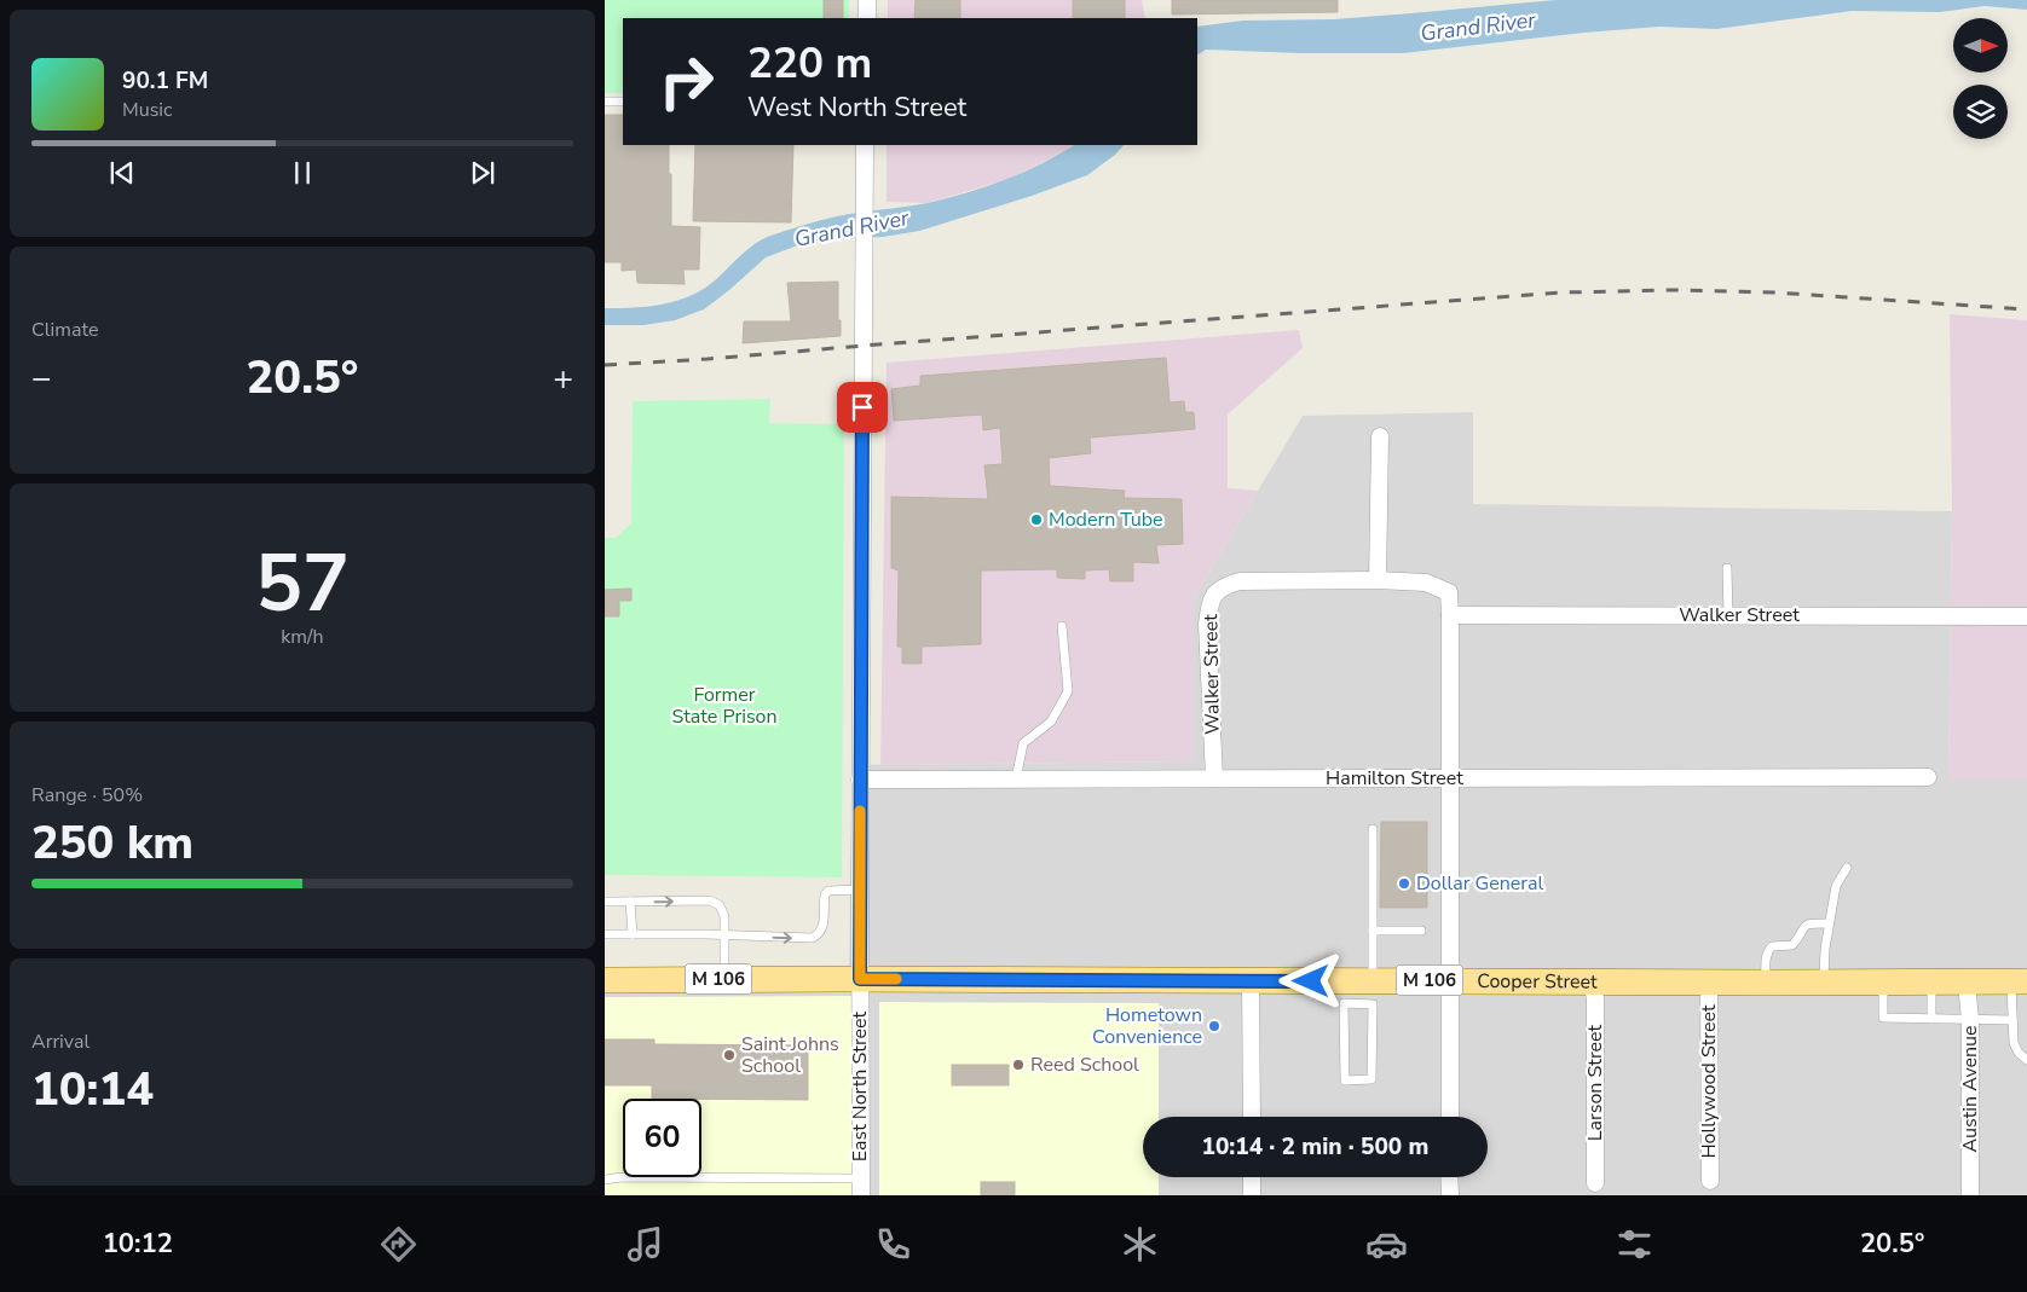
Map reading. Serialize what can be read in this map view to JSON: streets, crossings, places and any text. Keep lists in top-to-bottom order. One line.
{"streets":{"main road":["M 106","Cooper Street"],"street":["Walker Street","Hamilton Street","Hollywood Street","Larson Street","East North Street","Austin Avenue"]},"crossings":[["Walker Street","Hamilton Street"],["Hamilton Street","East North Street"],["M 106","Cooper Street"],["Cooper Street","Hollywood Street"],["Cooper Street","Larson Street"],["Cooper Street","East North Street"],["Cooper Street","Austin Avenue"]],"water":["Grand River"],"parks":["Former State Prison"],"places":["Modern Tube","Dollar General","Hometown Convenience","Saint Johns School","Reed School"],"north":"right","page":{"turn":["220 m","West North Street"],"song":["90.1 FM","Music"],"tile":["Climate",["57","km/h"],["Range · 50%","250 km"],["Arrival","10:14"]],"heat":["−","20.5°","+"],"limit":"60","trip":"10:14 · 2 min · 500 m","tabs":["10:12","20.5°"]}}
